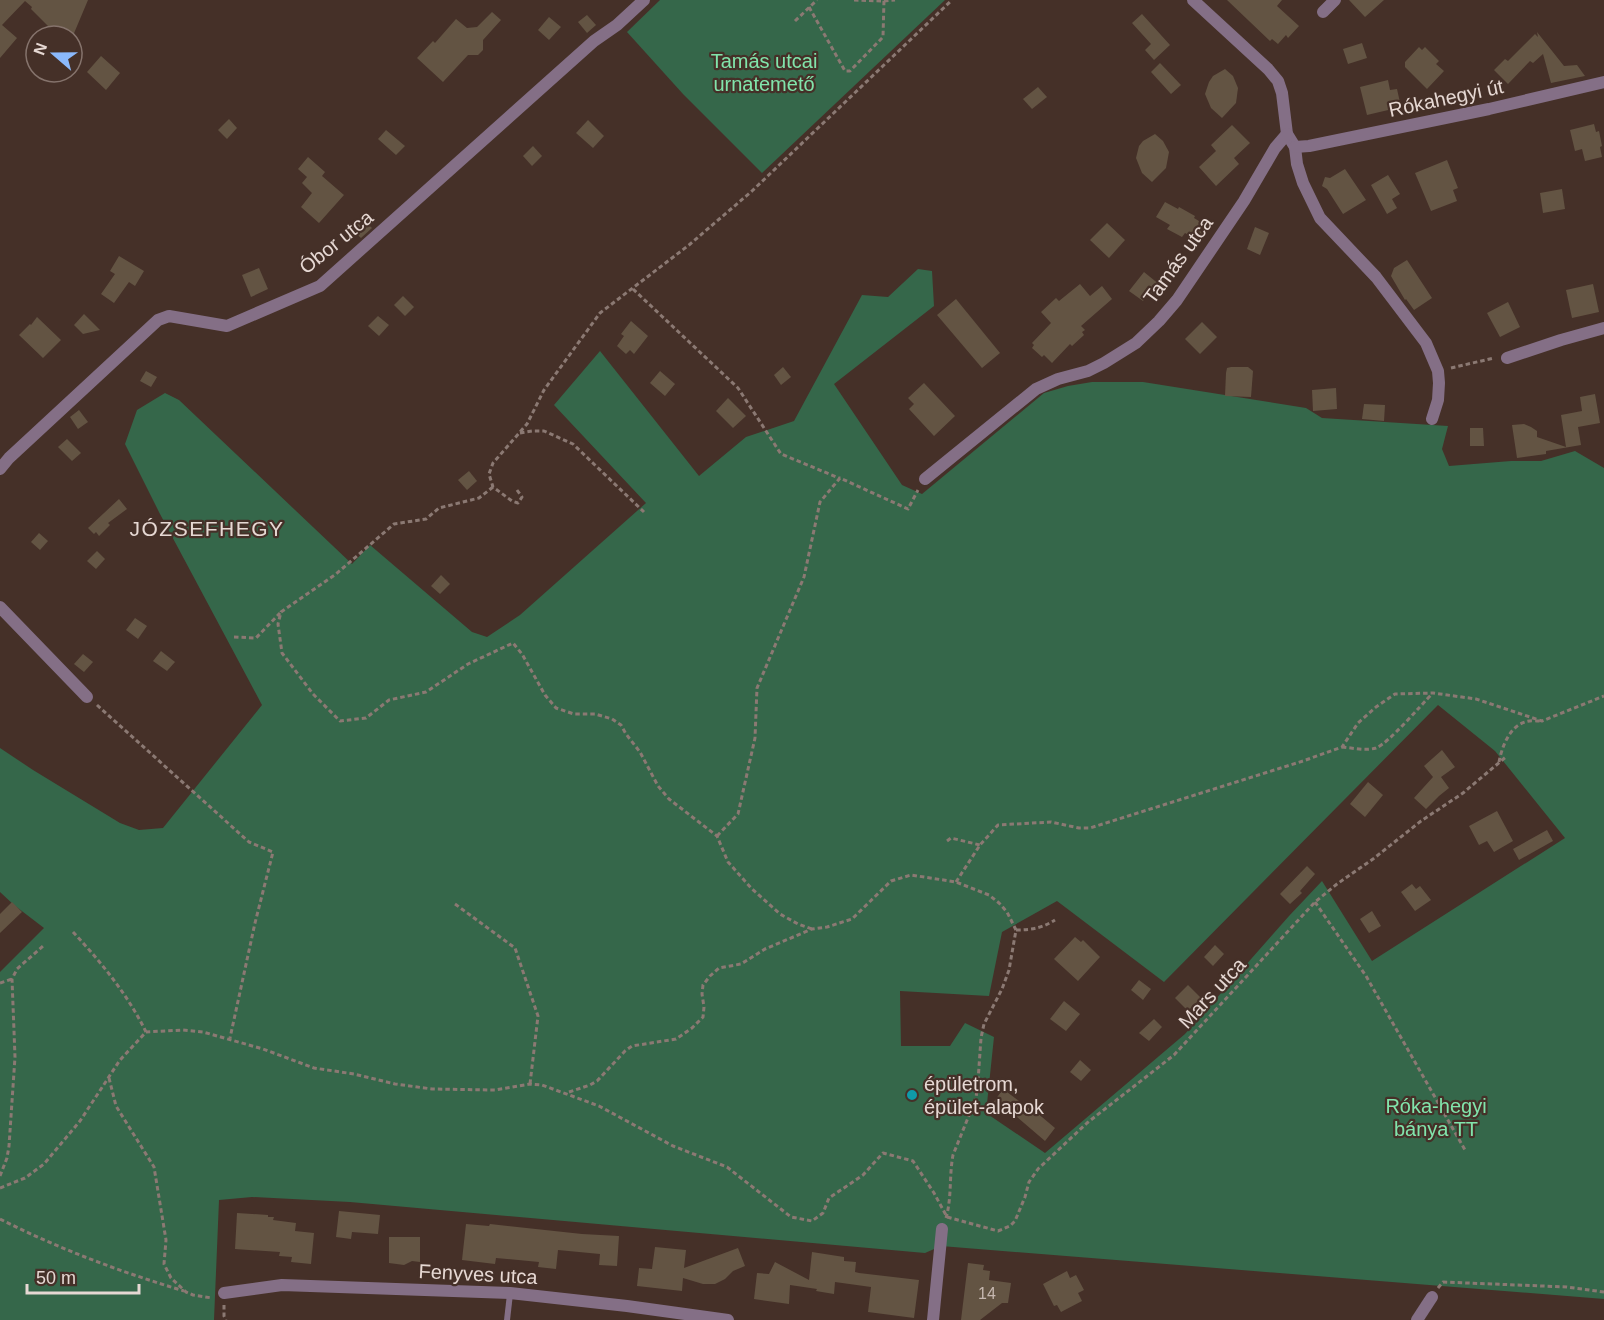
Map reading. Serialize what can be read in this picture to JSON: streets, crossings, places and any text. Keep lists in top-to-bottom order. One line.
{"streets":{"street":["Rókahegyi út","Óbor utca","Tamás utca","Fenyves utca"],"path":["Mars utca"]},"districts":["JÓZSEFHEGY"],"parks":["Tamás utcai urnatemető","Róka-hegyi bánya TT"],"places":["épületrom, épület-alapok"],"house_numbers":["14"],"scale_bar":"50 m","north":"left"}
